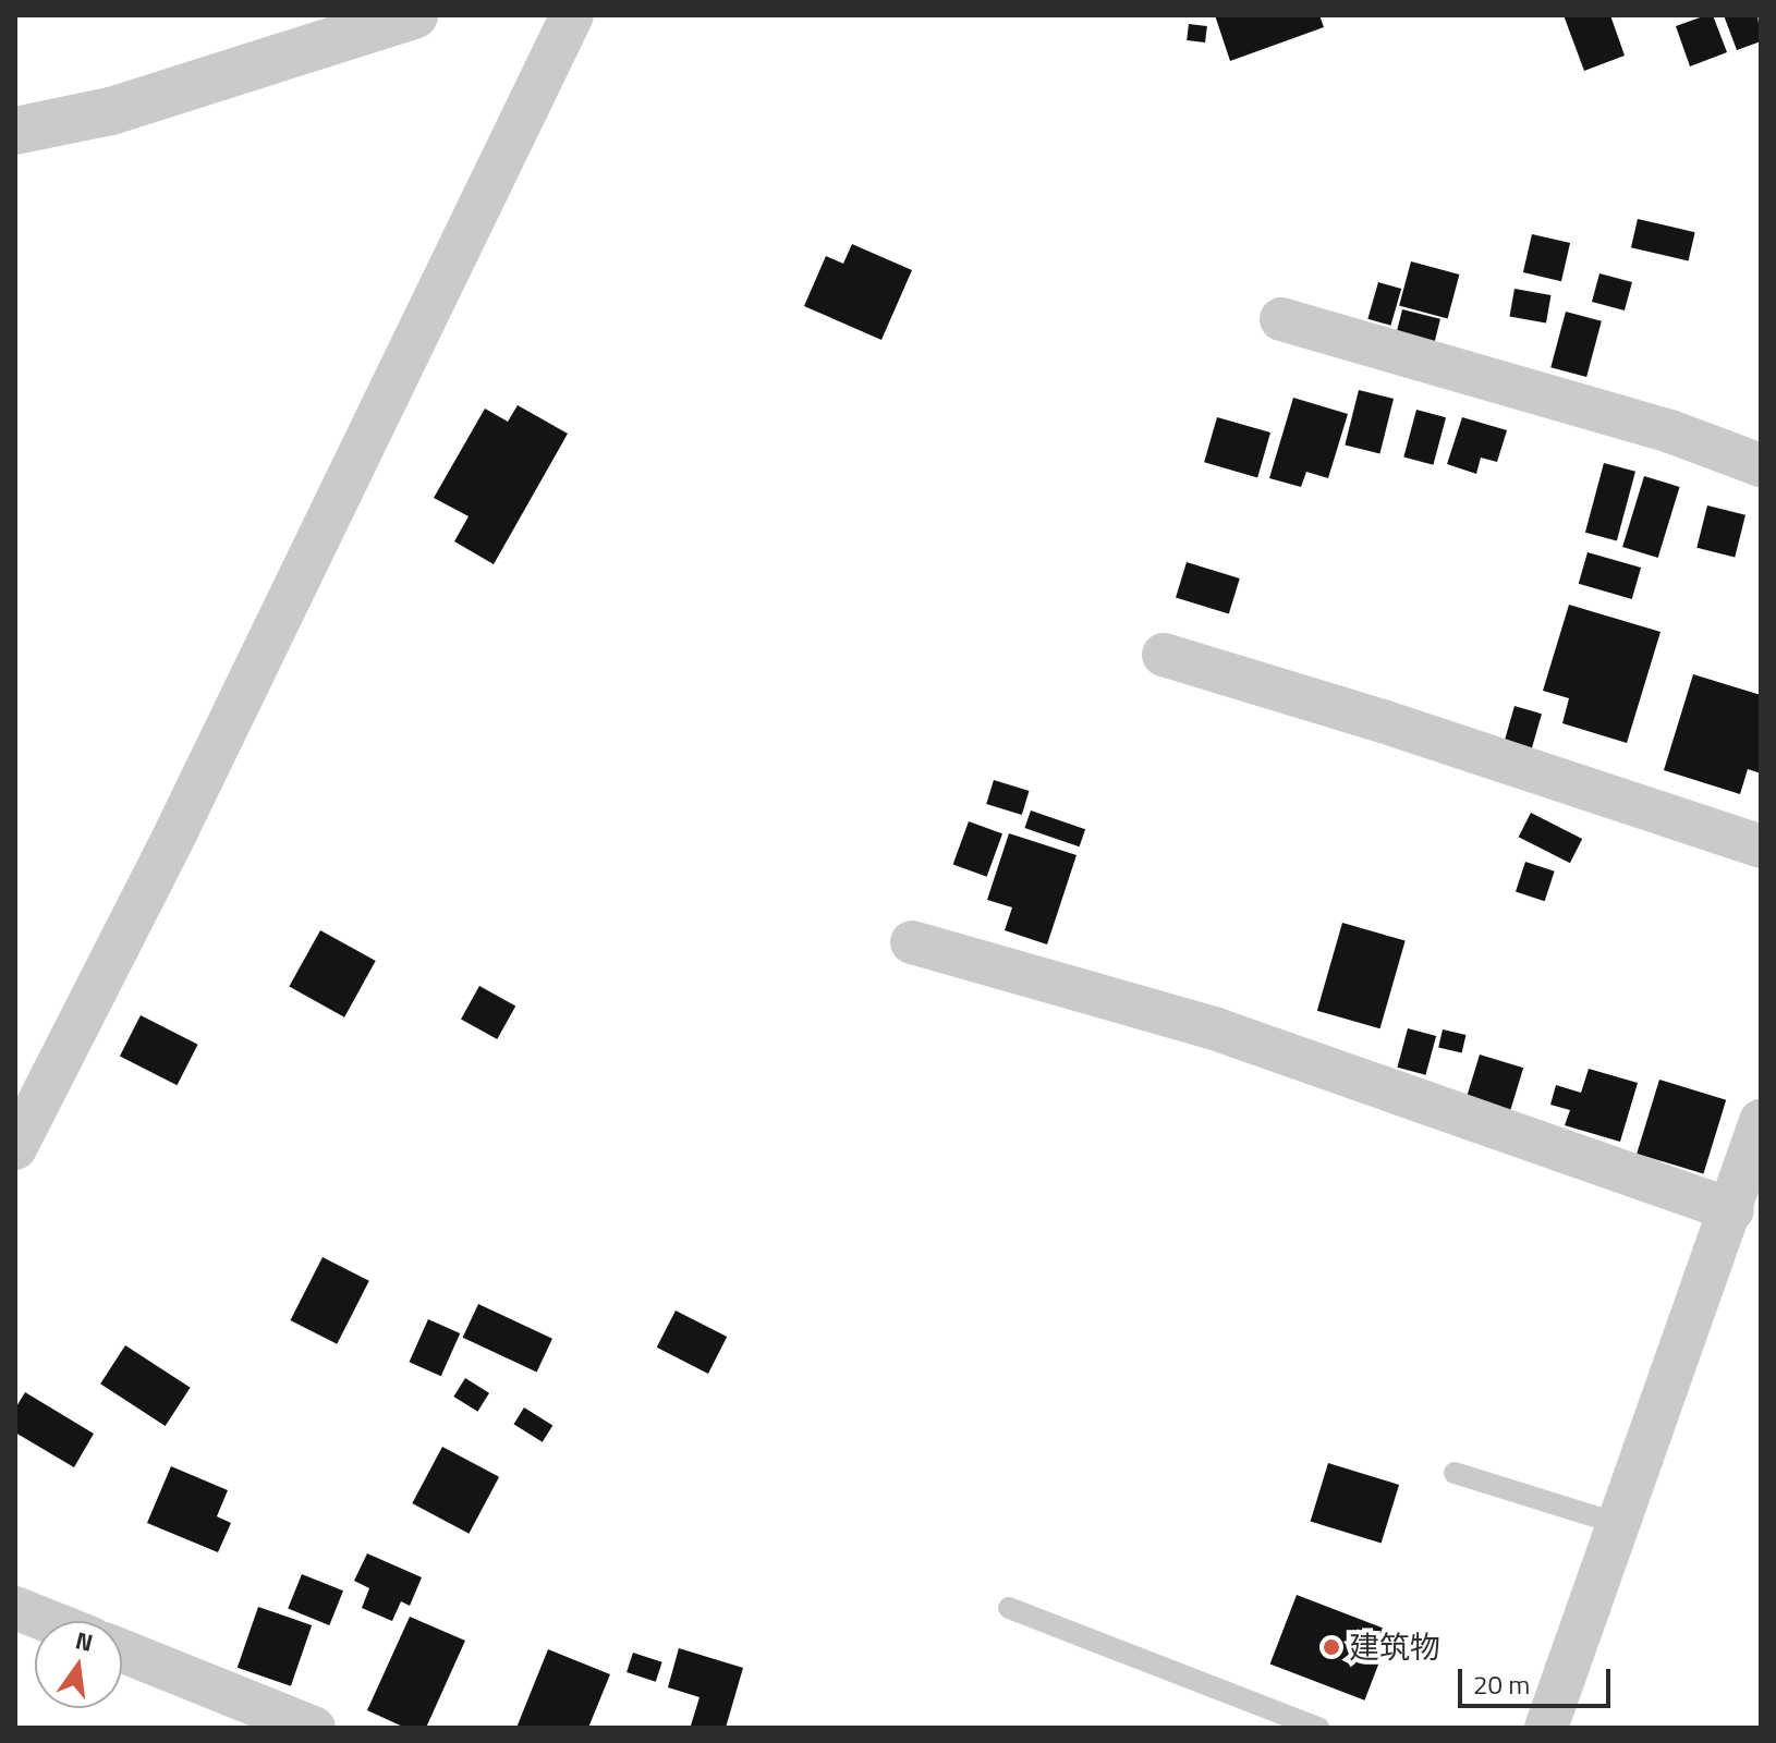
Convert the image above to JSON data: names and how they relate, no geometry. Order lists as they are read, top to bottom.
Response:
{
  "places": ["建筑物"],
  "scale_bar": "20 m",
  "north": "top"
}
